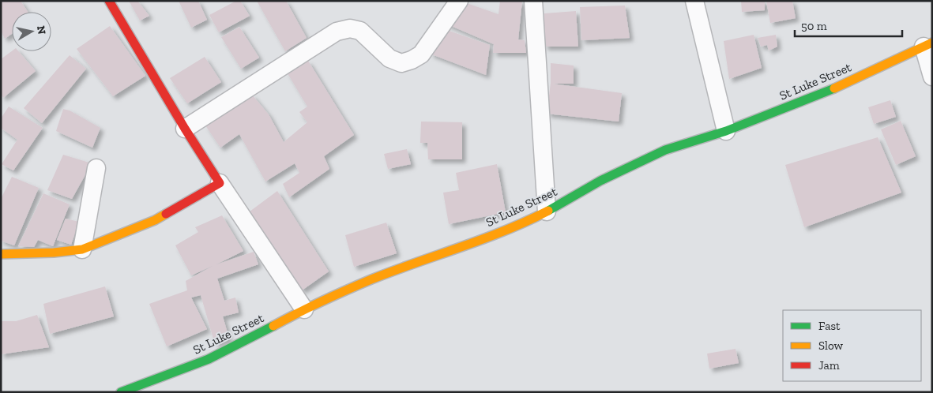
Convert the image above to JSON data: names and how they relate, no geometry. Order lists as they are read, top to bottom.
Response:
{
  "streets": {
    "street": ["St Luke Street"]
  },
  "legend": ["Fast", "Slow", "Jam"],
  "scale_bar": "50 m",
  "north": "right"
}
